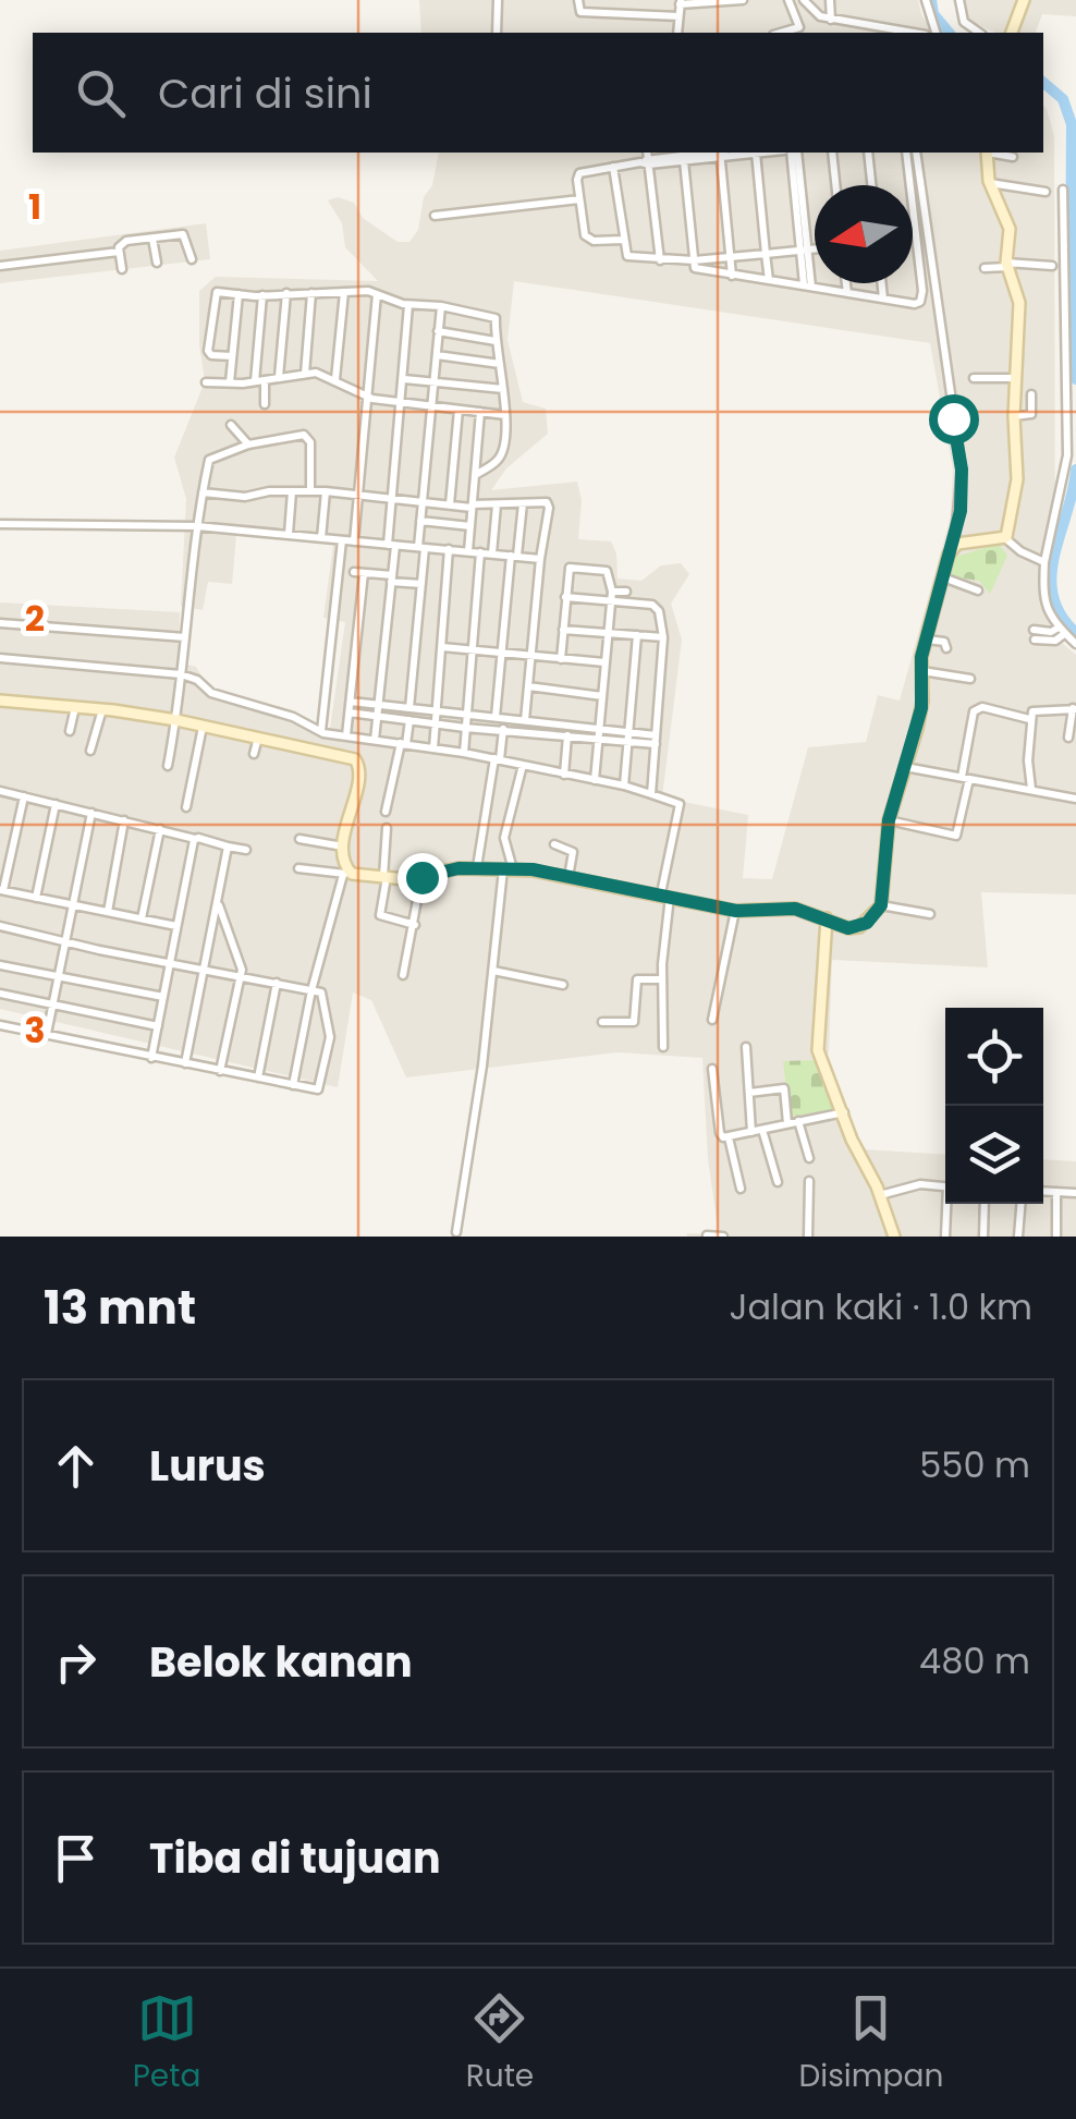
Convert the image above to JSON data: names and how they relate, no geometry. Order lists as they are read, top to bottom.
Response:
{
  "north": "left",
  "page": {
    "search": "Cari di sini",
    "heading": ["13 mnt", "Jalan kaki · 1.0 km"],
    "list": [
      ["Lurus", "550 m"],
      ["Belok kanan", "480 m"],
      "Tiba di tujuan"
    ],
    "nav": ["Peta", "Rute", "Disimpan"]
  },
  "grid": {
    "rows": ["1", "2", "3"]
  }
}
